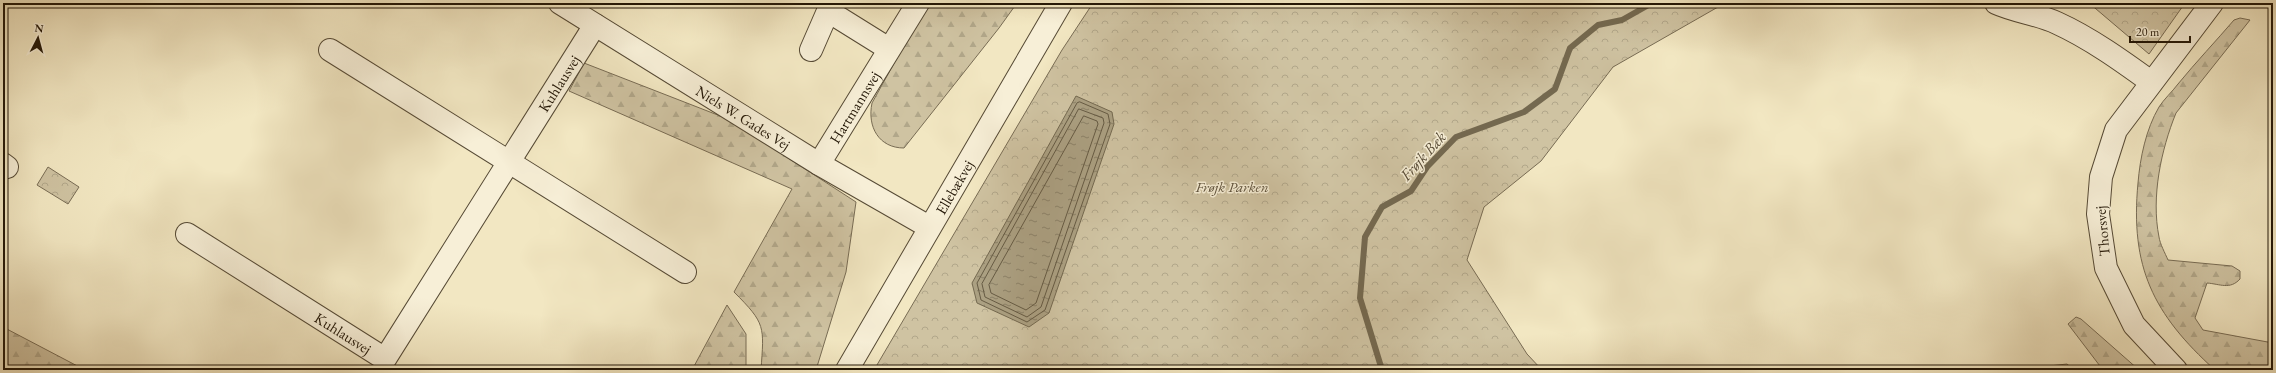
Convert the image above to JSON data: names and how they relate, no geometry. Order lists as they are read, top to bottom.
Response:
{
  "streets": {
    "street": [
      "Kuhlausvej",
      "Hartmannsvej",
      "Niels W. Gades Vej",
      "Ellebækvej",
      "Thorsvej"
    ]
  },
  "crossings": [
    ["Kuhlausvej", "Niels W. Gades Vej"],
    ["Hartmannsvej", "Niels W. Gades Vej"],
    ["Niels W. Gades Vej", "Ellebækvej"]
  ],
  "water": ["Frøjk Bæk"],
  "parks": ["Frøjk Parken"],
  "scale_bar": "20 m",
  "north": "top"
}
